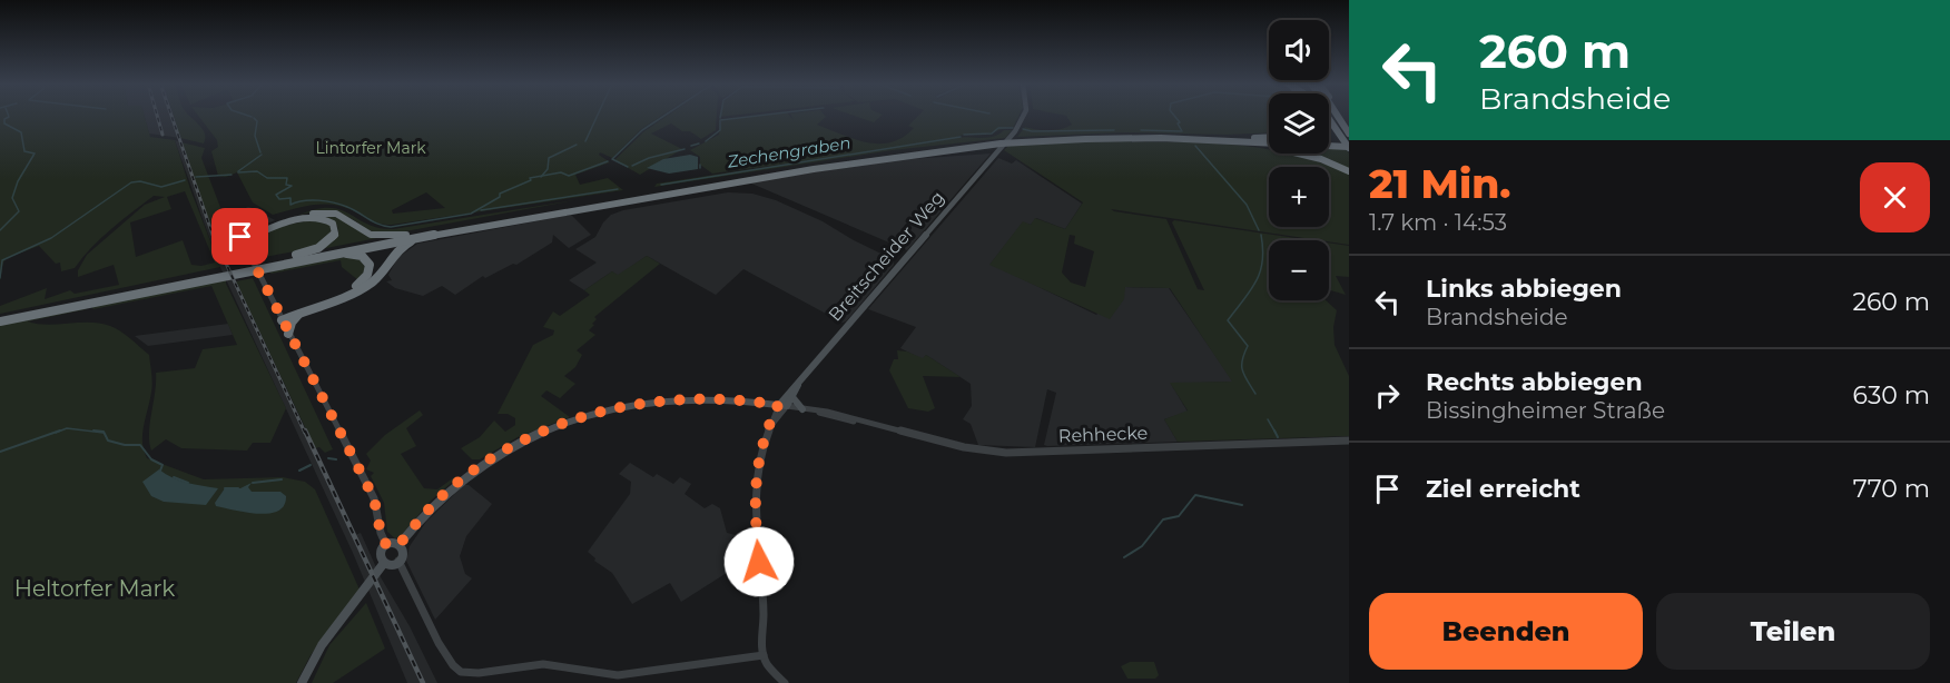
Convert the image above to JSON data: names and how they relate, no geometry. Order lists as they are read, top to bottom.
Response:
{
  "streets": {
    "main road": ["Breitscheider Weg"],
    "street": ["Rehhecke"]
  },
  "crossings": [
    ["Breitscheider Weg", "Rehhecke"]
  ],
  "water": ["Zechengraben"],
  "parks": ["Lintorfer Mark", "Heltorfer Mark"],
  "page": {
    "turn": ["260 m", "Brandsheide"],
    "map_buttons": ["+", "−"],
    "heading": ["21 Min.", "1.7 km · 14:53"],
    "list": [
      {
        "name": "Links abbiegen",
        "note": "Brandsheide",
        "value": "260 m"
      },
      {
        "name": "Rechts abbiegen",
        "note": "Bissingheimer Straße",
        "value": "630 m"
      },
      {
        "name": "Ziel erreicht",
        "value": "770 m"
      }
    ],
    "buttons": ["Beenden", "Teilen"]
  }
}
